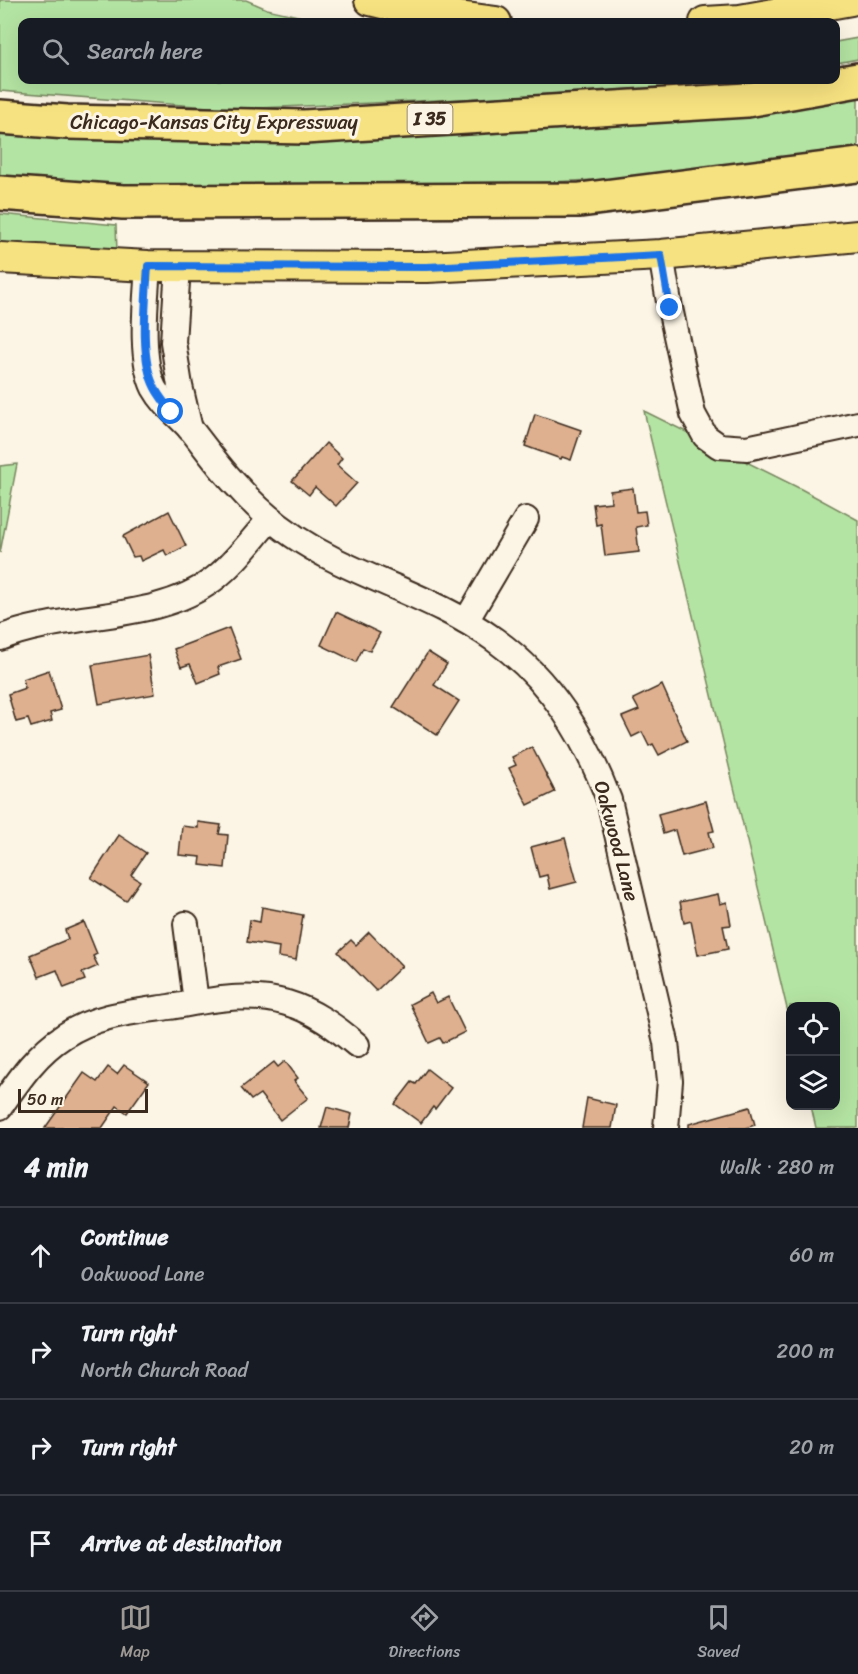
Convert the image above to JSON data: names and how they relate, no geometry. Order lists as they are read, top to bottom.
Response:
{
  "streets": {
    "highway": ["I 35", "Chicago-Kansas City Expressway"],
    "street": ["Oakwood Lane"]
  },
  "scale_bar": "50 m",
  "page": {
    "search": "Search here",
    "scale": "50 m",
    "heading": ["4 min", "Walk · 280 m"],
    "list": [
      ["Continue", "Oakwood Lane", "60 m"],
      ["Turn right", "North Church Road", "200 m"],
      ["Turn right", "20 m"],
      "Arrive at destination"
    ],
    "nav": ["Map", "Directions", "Saved"]
  }
}
